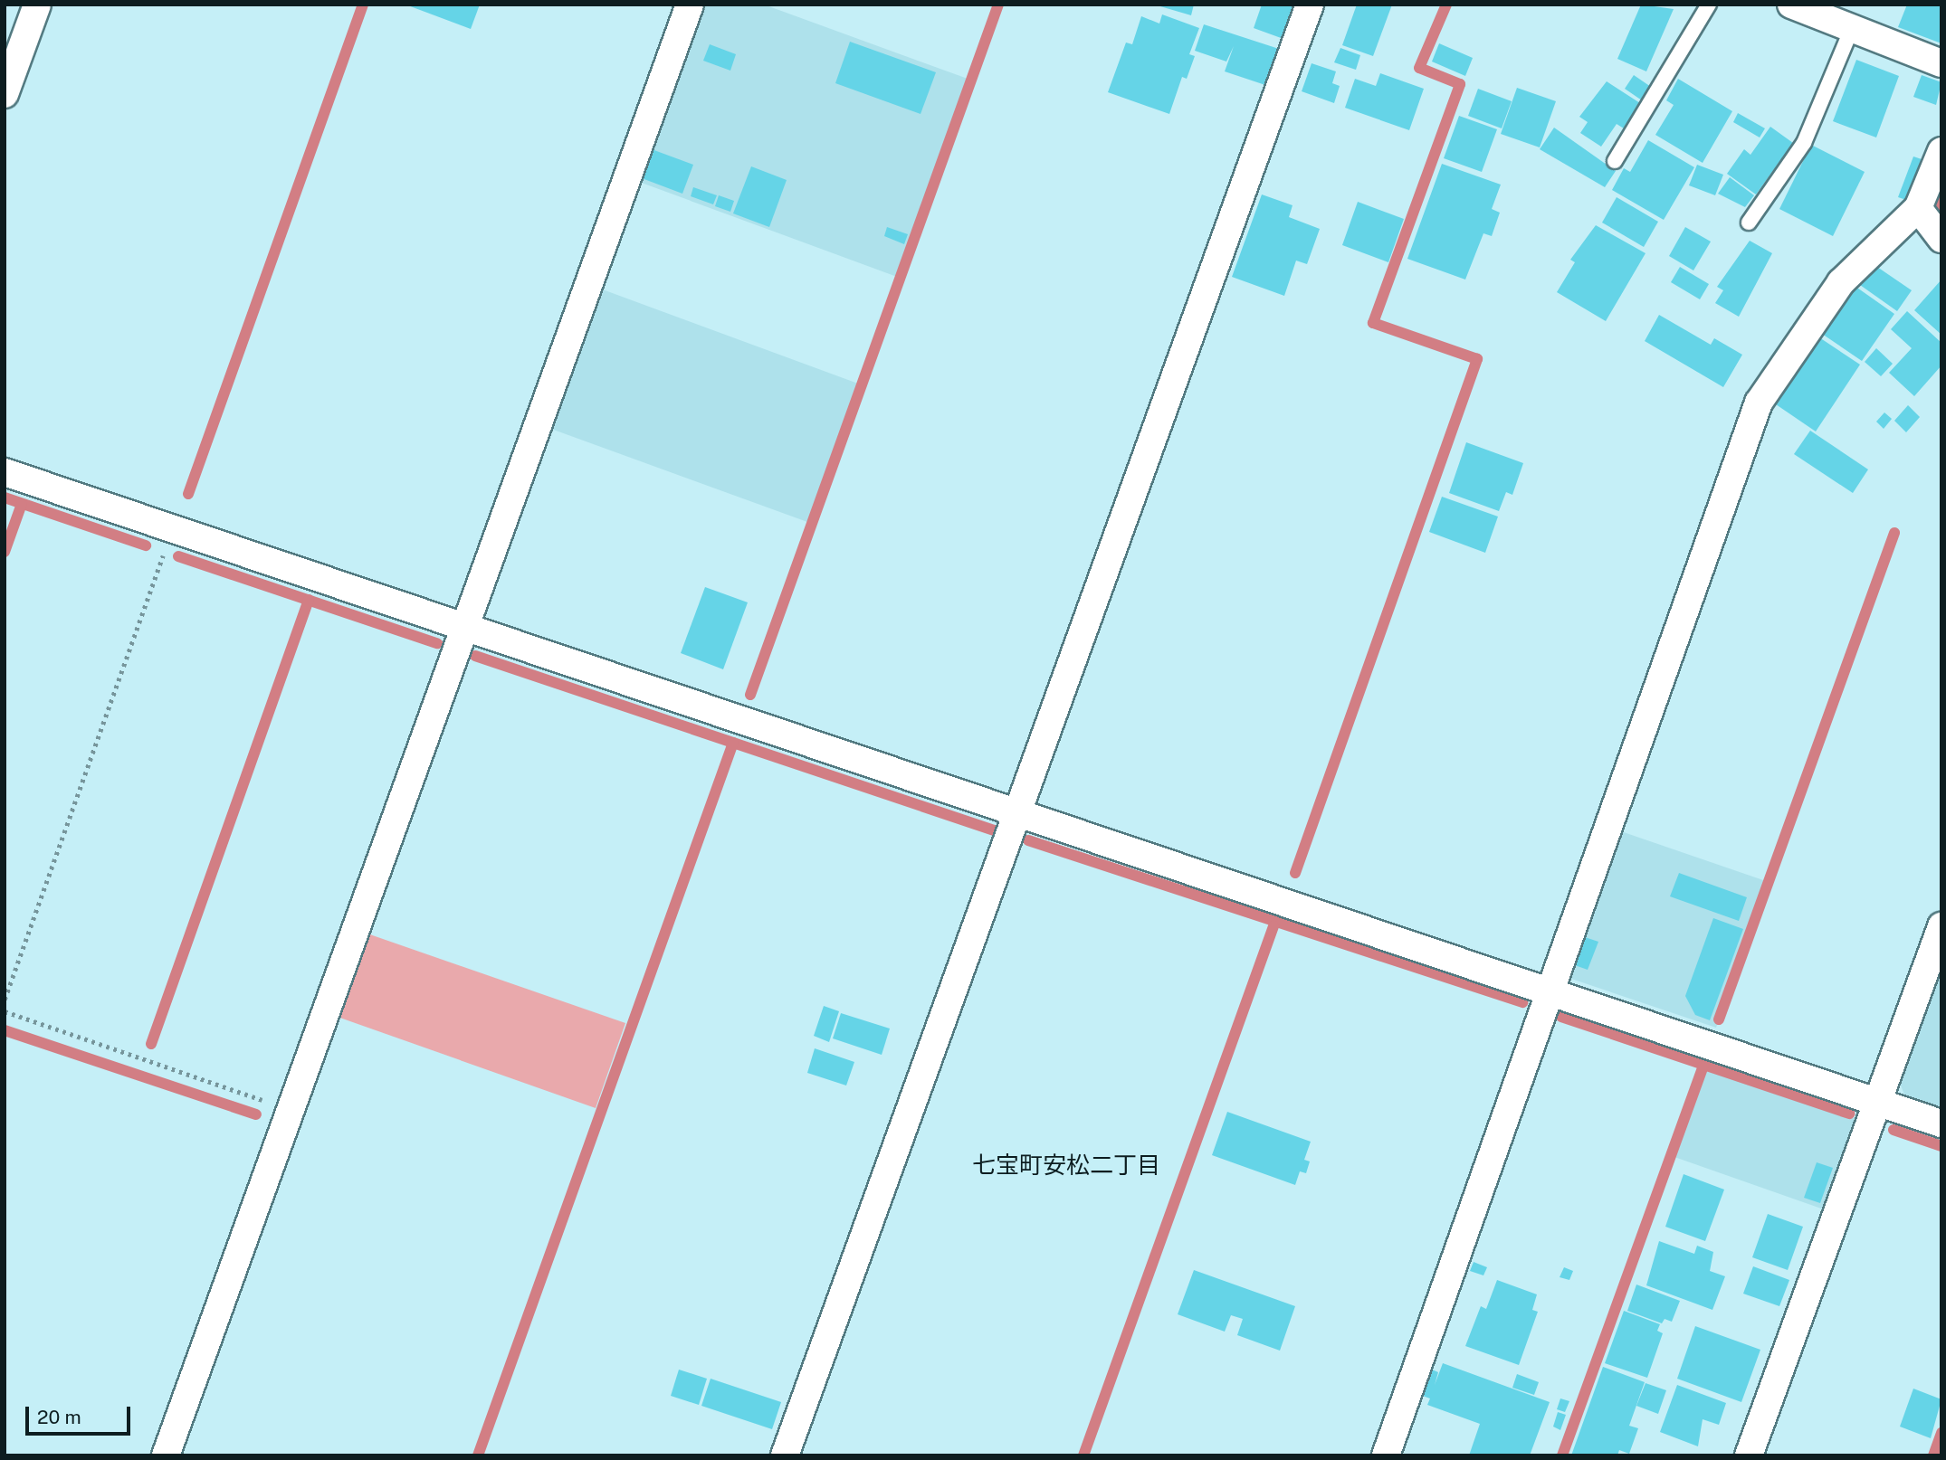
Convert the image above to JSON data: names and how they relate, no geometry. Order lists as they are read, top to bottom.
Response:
{
  "districts": ["七宝町安松二丁目"],
  "scale_bar": "20 m"
}
